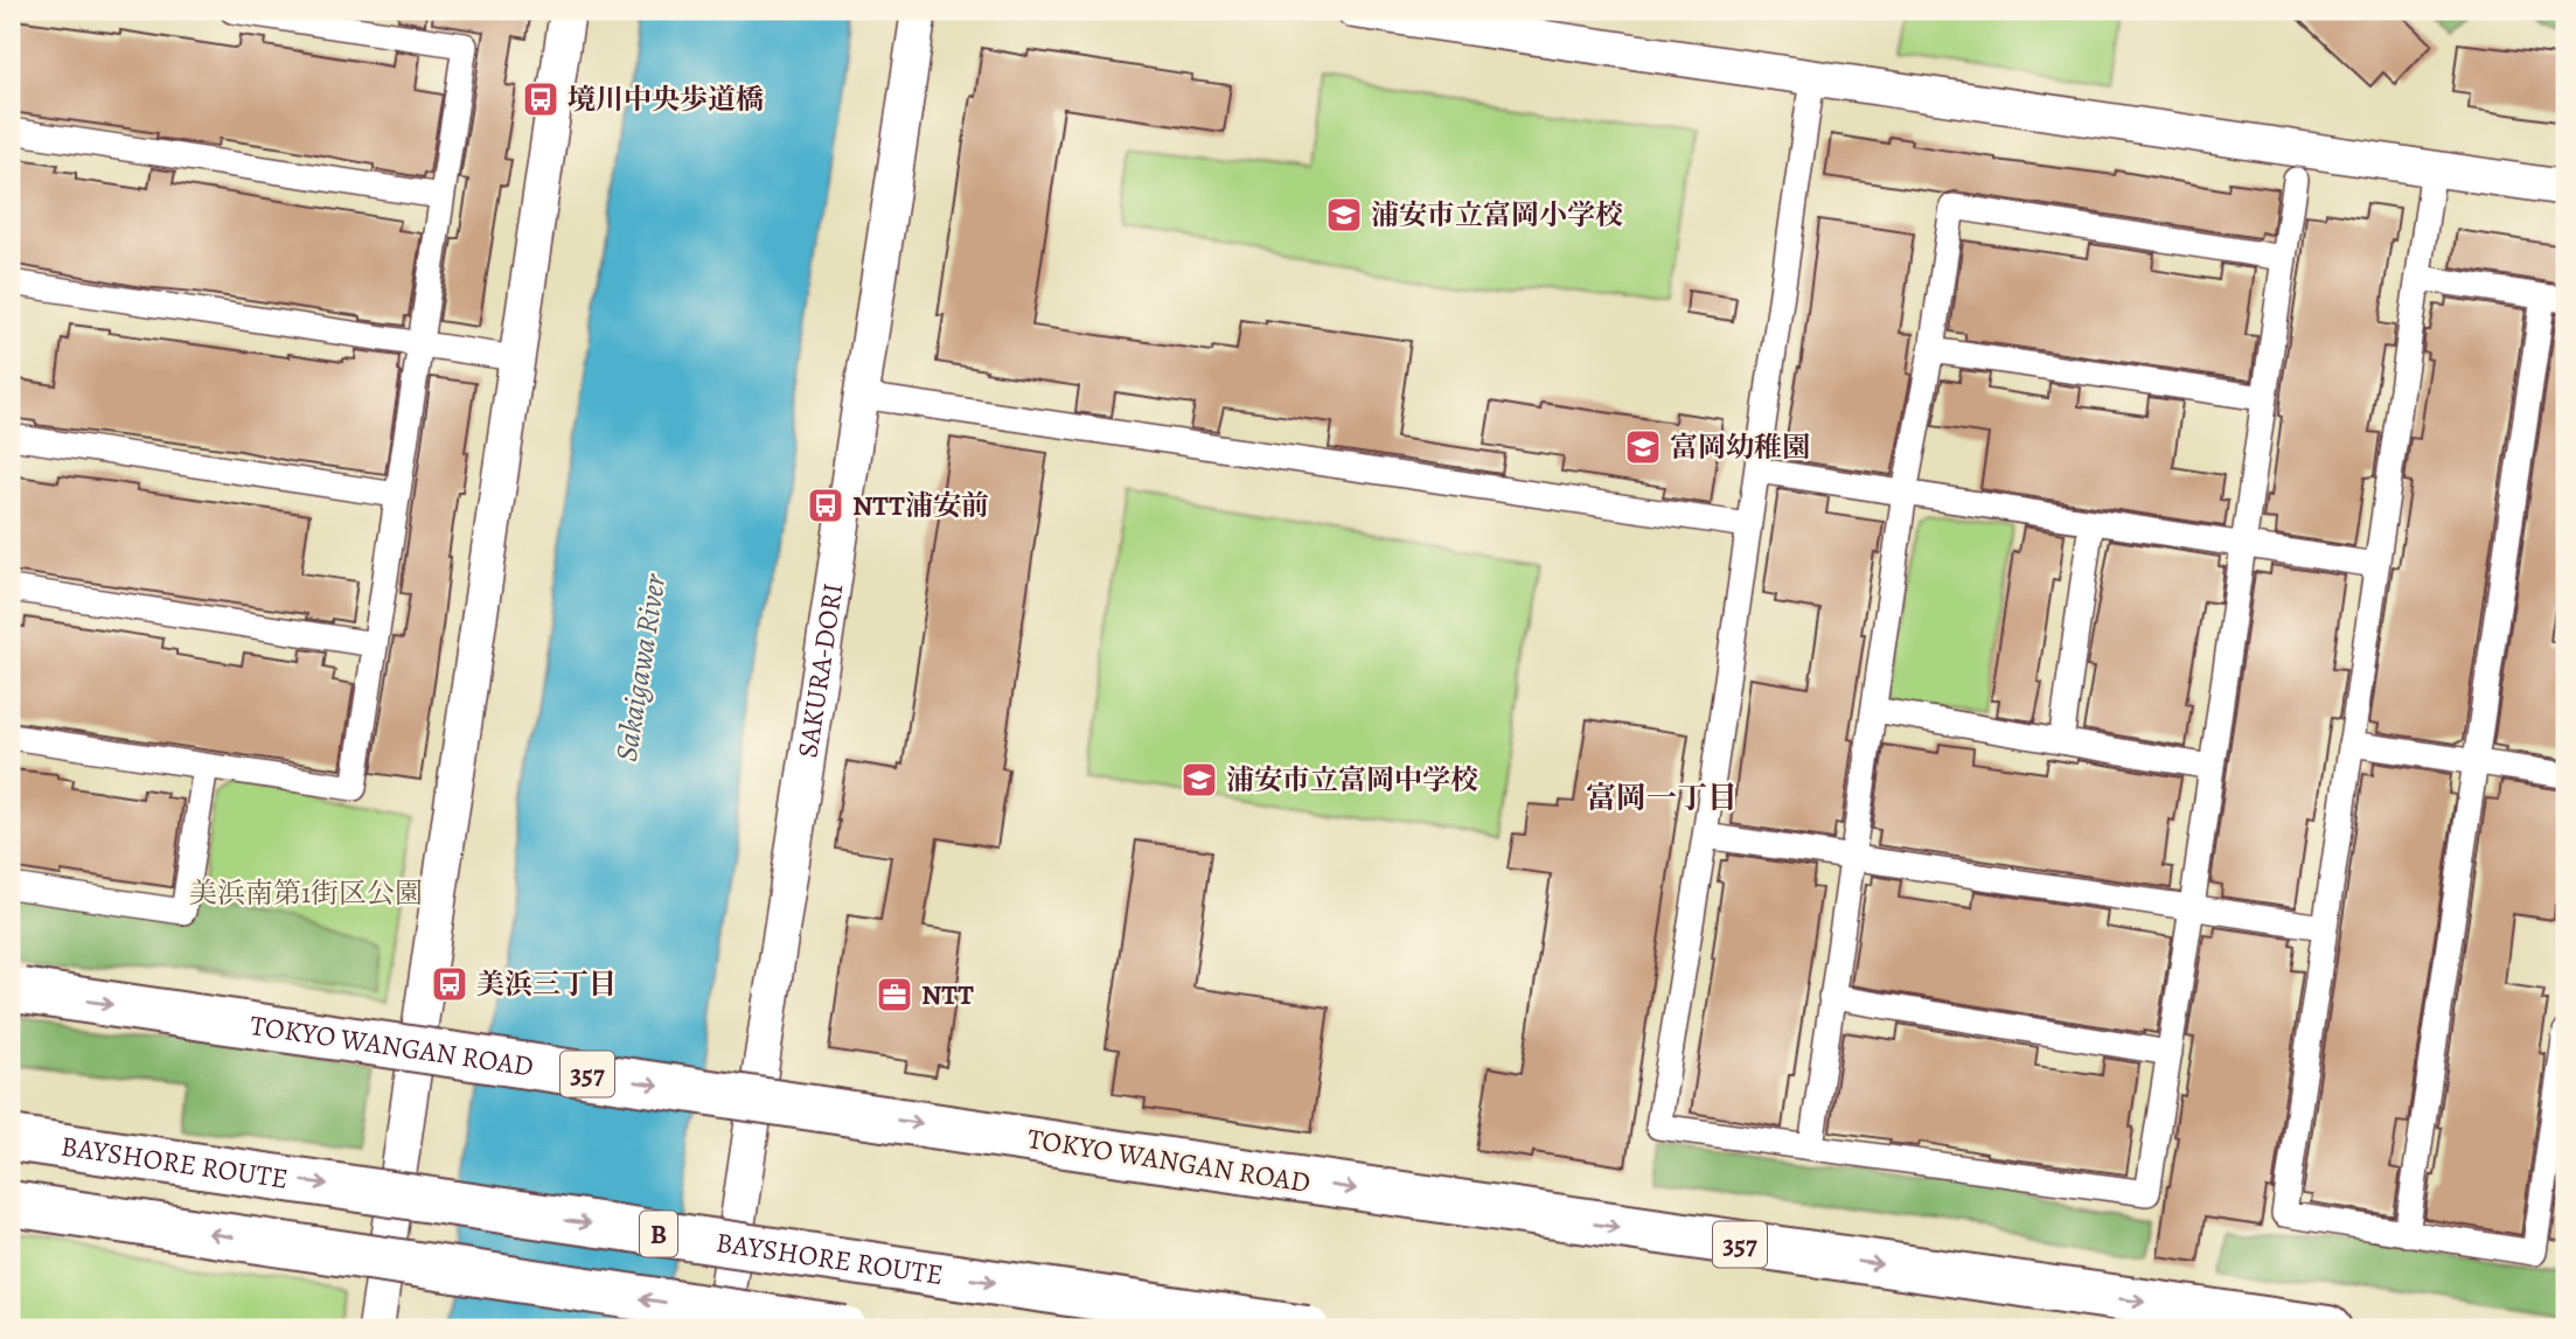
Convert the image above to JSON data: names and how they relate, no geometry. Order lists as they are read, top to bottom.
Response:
{
  "streets": {
    "highway": [
      "TOKYO WANGAN ROAD",
      "357",
      "BAYSHORE ROUTE",
      "B"
    ],
    "street": ["SAKURA-DORI"]
  },
  "districts": ["富岡一丁目"],
  "water": ["Sakaigawa River"],
  "parks": ["美浜南第1街区公園"],
  "places": {
    "bus stop": ["境川中央歩道橋", "NTT浦安前", "美浜三丁目"],
    "school or university": ["浦安市立富岡小学校", "富岡幼稚園", "浦安市立富岡中学校"],
    "office": ["NTT"]
  }
}
